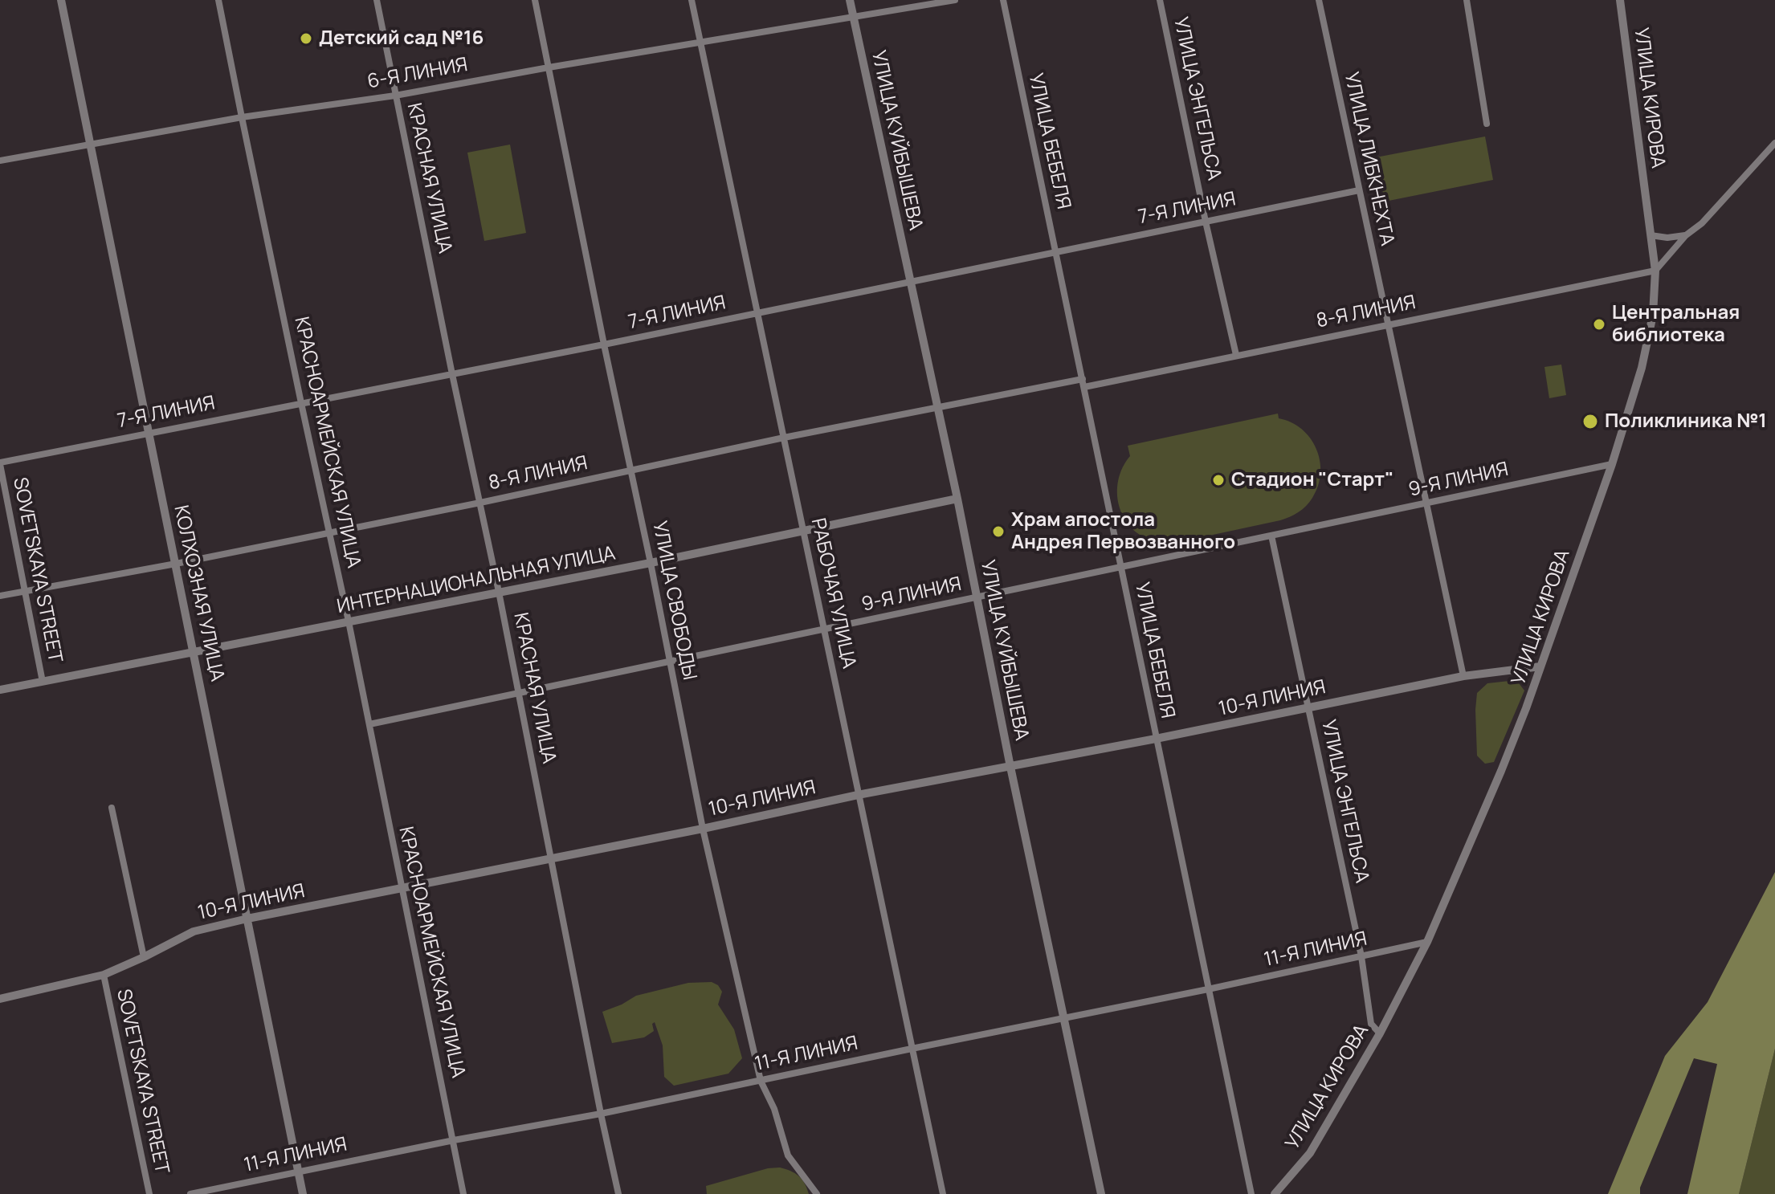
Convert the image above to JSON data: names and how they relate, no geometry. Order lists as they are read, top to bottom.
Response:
{
  "streets": {
    "street": [
      "6-Я ЛИНИЯ",
      "УЛИЦА КИРОВА",
      "УЛИЦА ЭНГЕЛЬСА",
      "УЛИЦА КУЙБЫШЕВА",
      "УЛИЦА БЕБЕЛЯ",
      "УЛИЦА ЛИБКНЕХТА",
      "КРАСНАЯ УЛИЦА",
      "7-Я ЛИНИЯ",
      "8-Я ЛИНИЯ",
      "КРАСНОАРМЕЙСКАЯ УЛИЦА",
      "9-Я ЛИНИЯ",
      "SOVETSKAYA STREET",
      "ИНТЕРНАЦИОНАЛЬНАЯ УЛИЦА",
      "КОЛХОЗНАЯ УЛИЦА",
      "РАБОЧАЯ УЛИЦА",
      "УЛИЦА СВОБОДЫ",
      "10-Я ЛИНИЯ",
      "11-Я ЛИНИЯ"
    ]
  },
  "crossings": [
    ["6-Я ЛИНИЯ", "УЛИЦА КУЙБЫШЕВА"],
    ["6-Я ЛИНИЯ", "КРАСНАЯ УЛИЦА"],
    ["6-Я ЛИНИЯ", "КРАСНОАРМЕЙСКАЯ УЛИЦА"],
    ["6-Я ЛИНИЯ", "КОЛХОЗНАЯ УЛИЦА"],
    ["6-Я ЛИНИЯ", "РАБОЧАЯ УЛИЦА"],
    ["6-Я ЛИНИЯ", "УЛИЦА СВОБОДЫ"],
    ["УЛИЦА КИРОВА", "УЛИЦА ЭНГЕЛЬСА"],
    ["УЛИЦА КИРОВА", "8-Я ЛИНИЯ"],
    ["УЛИЦА КИРОВА", "9-Я ЛИНИЯ"],
    ["УЛИЦА КИРОВА", "10-Я ЛИНИЯ"],
    ["УЛИЦА КИРОВА", "11-Я ЛИНИЯ"],
    ["УЛИЦА ЭНГЕЛЬСА", "7-Я ЛИНИЯ"],
    ["УЛИЦА ЭНГЕЛЬСА", "8-Я ЛИНИЯ"],
    ["УЛИЦА ЭНГЕЛЬСА", "9-Я ЛИНИЯ"],
    ["УЛИЦА ЭНГЕЛЬСА", "10-Я ЛИНИЯ"],
    ["УЛИЦА ЭНГЕЛЬСА", "11-Я ЛИНИЯ"],
    ["УЛИЦА КУЙБЫШЕВА", "7-Я ЛИНИЯ"],
    ["УЛИЦА КУЙБЫШЕВА", "8-Я ЛИНИЯ"],
    ["УЛИЦА КУЙБЫШЕВА", "9-Я ЛИНИЯ"],
    ["УЛИЦА КУЙБЫШЕВА", "ИНТЕРНАЦИОНАЛЬНАЯ УЛИЦА"],
    ["УЛИЦА КУЙБЫШЕВА", "10-Я ЛИНИЯ"],
    ["УЛИЦА КУЙБЫШЕВА", "11-Я ЛИНИЯ"],
    ["УЛИЦА БЕБЕЛЯ", "7-Я ЛИНИЯ"],
    ["УЛИЦА БЕБЕЛЯ", "8-Я ЛИНИЯ"],
    ["УЛИЦА БЕБЕЛЯ", "9-Я ЛИНИЯ"],
    ["УЛИЦА БЕБЕЛЯ", "10-Я ЛИНИЯ"],
    ["УЛИЦА БЕБЕЛЯ", "11-Я ЛИНИЯ"],
    ["УЛИЦА ЛИБКНЕХТА", "7-Я ЛИНИЯ"],
    ["УЛИЦА ЛИБКНЕХТА", "8-Я ЛИНИЯ"],
    ["УЛИЦА ЛИБКНЕХТА", "9-Я ЛИНИЯ"],
    ["КРАСНАЯ УЛИЦА", "7-Я ЛИНИЯ"],
    ["КРАСНАЯ УЛИЦА", "8-Я ЛИНИЯ"],
    ["КРАСНАЯ УЛИЦА", "9-Я ЛИНИЯ"],
    ["КРАСНАЯ УЛИЦА", "ИНТЕРНАЦИОНАЛЬНАЯ УЛИЦА"],
    ["КРАСНАЯ УЛИЦА", "10-Я ЛИНИЯ"],
    ["КРАСНАЯ УЛИЦА", "11-Я ЛИНИЯ"],
    ["7-Я ЛИНИЯ", "КРАСНОАРМЕЙСКАЯ УЛИЦА"],
    ["7-Я ЛИНИЯ", "SOVETSKAYA STREET"],
    ["7-Я ЛИНИЯ", "КОЛХОЗНАЯ УЛИЦА"],
    ["7-Я ЛИНИЯ", "РАБОЧАЯ УЛИЦА"],
    ["7-Я ЛИНИЯ", "УЛИЦА СВОБОДЫ"],
    ["8-Я ЛИНИЯ", "КРАСНОАРМЕЙСКАЯ УЛИЦА"],
    ["8-Я ЛИНИЯ", "SOVETSKAYA STREET"],
    ["8-Я ЛИНИЯ", "КОЛХОЗНАЯ УЛИЦА"],
    ["8-Я ЛИНИЯ", "РАБОЧАЯ УЛИЦА"],
    ["8-Я ЛИНИЯ", "УЛИЦА СВОБОДЫ"],
    ["КРАСНОАРМЕЙСКАЯ УЛИЦА", "9-Я ЛИНИЯ"],
    ["КРАСНОАРМЕЙСКАЯ УЛИЦА", "ИНТЕРНАЦИОНАЛЬНАЯ УЛИЦА"],
    ["КРАСНОАРМЕЙСКАЯ УЛИЦА", "10-Я ЛИНИЯ"],
    ["КРАСНОАРМЕЙСКАЯ УЛИЦА", "11-Я ЛИНИЯ"],
    ["9-Я ЛИНИЯ", "РАБОЧАЯ УЛИЦА"],
    ["9-Я ЛИНИЯ", "УЛИЦА СВОБОДЫ"],
    ["SOVETSKAYA STREET", "ИНТЕРНАЦИОНАЛЬНАЯ УЛИЦА"],
    ["SOVETSKAYA STREET", "10-Я ЛИНИЯ"],
    ["ИНТЕРНАЦИОНАЛЬНАЯ УЛИЦА", "КОЛХОЗНАЯ УЛИЦА"],
    ["ИНТЕРНАЦИОНАЛЬНАЯ УЛИЦА", "РАБОЧАЯ УЛИЦА"],
    ["ИНТЕРНАЦИОНАЛЬНАЯ УЛИЦА", "УЛИЦА СВОБОДЫ"],
    ["КОЛХОЗНАЯ УЛИЦА", "10-Я ЛИНИЯ"],
    ["КОЛХОЗНАЯ УЛИЦА", "11-Я ЛИНИЯ"],
    ["РАБОЧАЯ УЛИЦА", "10-Я ЛИНИЯ"],
    ["РАБОЧАЯ УЛИЦА", "11-Я ЛИНИЯ"],
    ["УЛИЦА СВОБОДЫ", "10-Я ЛИНИЯ"],
    ["УЛИЦА СВОБОДЫ", "11-Я ЛИНИЯ"]
  ],
  "places": [
    "Детский сад №16",
    "Центральная библиотека",
    "Поликлиника №1",
    "Стадион \"Старт\"",
    "Храм апостола Андрея Первозванного"
  ]
}
